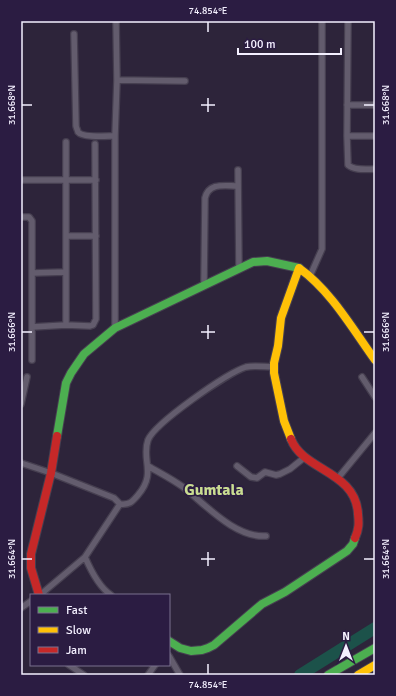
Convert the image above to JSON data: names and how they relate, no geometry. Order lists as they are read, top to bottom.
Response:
{
  "districts": ["Gumtala"],
  "legend": ["Fast", "Slow", "Jam"],
  "scale_bar": "100 m",
  "north": "top",
  "coordinates": [
    "74.854°E",
    "31.668°N",
    "31.666°N",
    "31.664°N"
  ]
}
